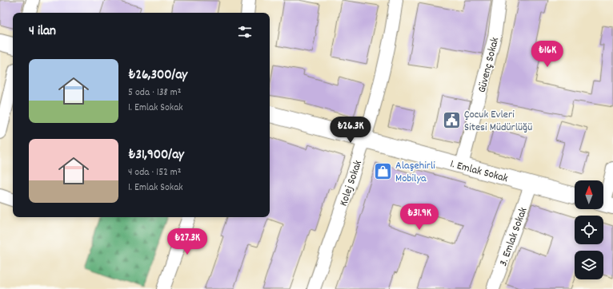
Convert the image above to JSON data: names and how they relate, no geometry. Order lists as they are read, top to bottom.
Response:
{
  "streets": {
    "street": [
      "Güvenç Sokak",
      "1. Emlak Sokak",
      "Kolej Sokak",
      "3. Emlak Sokak"
    ]
  },
  "crossings": [
    ["Güvenç Sokak", "1. Emlak Sokak"],
    ["1. Emlak Sokak", "Kolej Sokak"],
    ["1. Emlak Sokak", "3. Emlak Sokak"]
  ],
  "places": {
    "public building": ["Çocuk Evleri Sitesi Müdürlüğü"],
    "shop": ["Alaşehirli Mobilya"]
  },
  "north": "top",
  "page": {
    "heading": "4 ilan",
    "price": [
      "₺16K",
      "₺26.3K",
      "₺31.9K",
      "₺27.3K"
    ],
    "list": [
      {
        "name": "₺26,300/ay",
        "note": "5 oda · 138 m² · 1. Emlak Sokak"
      },
      {
        "name": "₺31,900/ay",
        "note": "4 oda · 152 m² · 1. Emlak Sokak"
      }
    ]
  }
}
